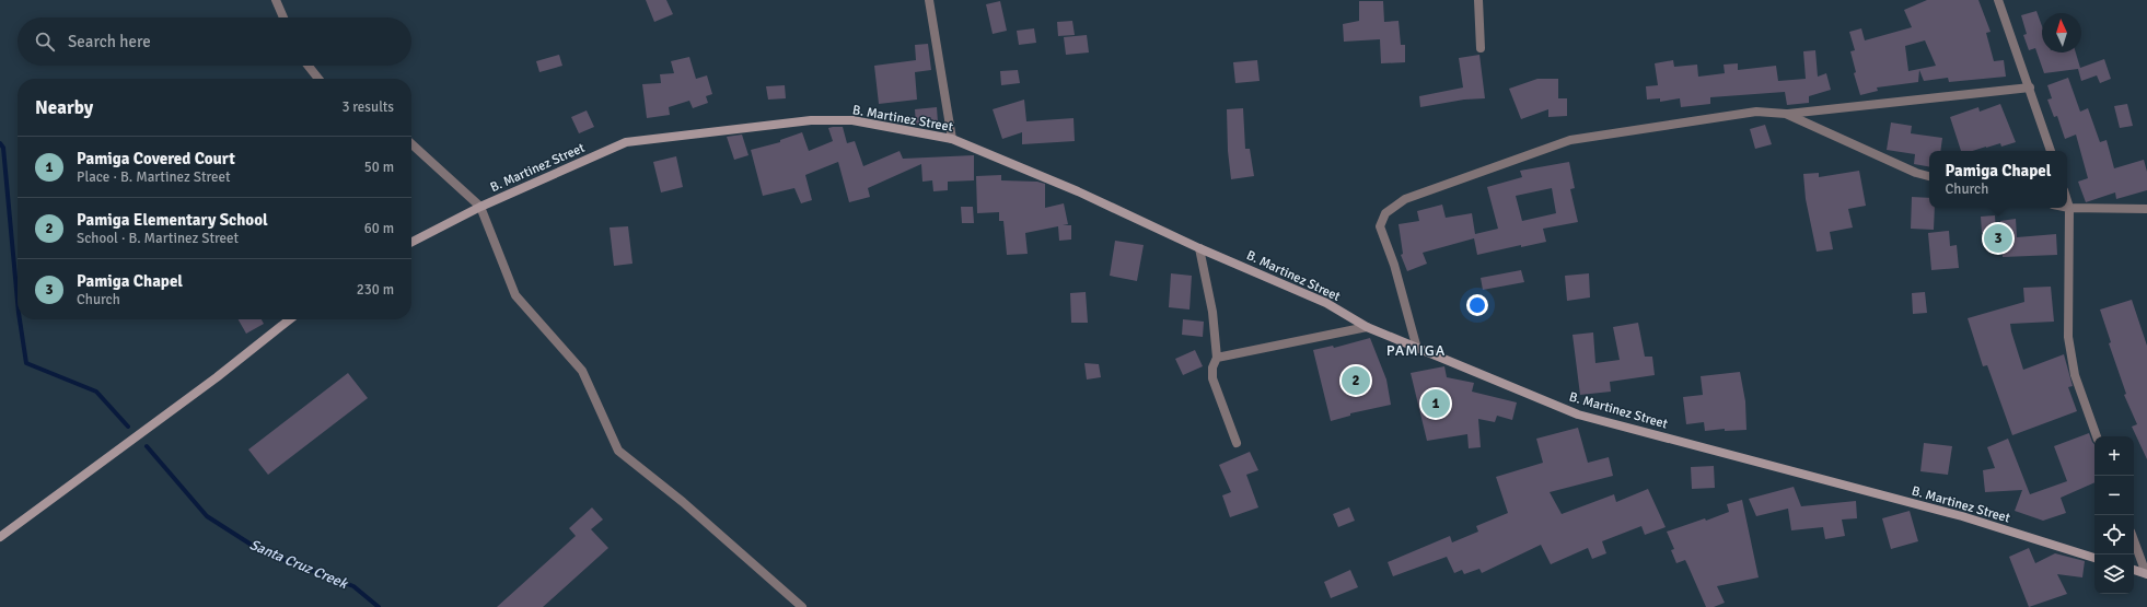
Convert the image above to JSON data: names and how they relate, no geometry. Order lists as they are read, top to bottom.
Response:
{
  "streets": {
    "street": ["B. Martinez Street"]
  },
  "districts": ["PAMIGA"],
  "water": ["Santa Cruz Creek"],
  "north": "top",
  "page": {
    "search": "Search here",
    "heading": ["Nearby", "3 results"],
    "list": [
      {
        "mark": "1",
        "name": "Pamiga Covered Court",
        "note": "Place · B. Martinez Street",
        "value": "50 m"
      },
      {
        "mark": "2",
        "name": "Pamiga Elementary School",
        "note": "School · B. Martinez Street",
        "value": "60 m"
      },
      {
        "mark": "3",
        "name": "Pamiga Chapel",
        "note": "Church",
        "value": "230 m"
      }
    ],
    "popup": ["Pamiga Chapel", "Church"],
    "pins": ["3", "2", "1"],
    "map_buttons": ["+", "−"]
  }
}
